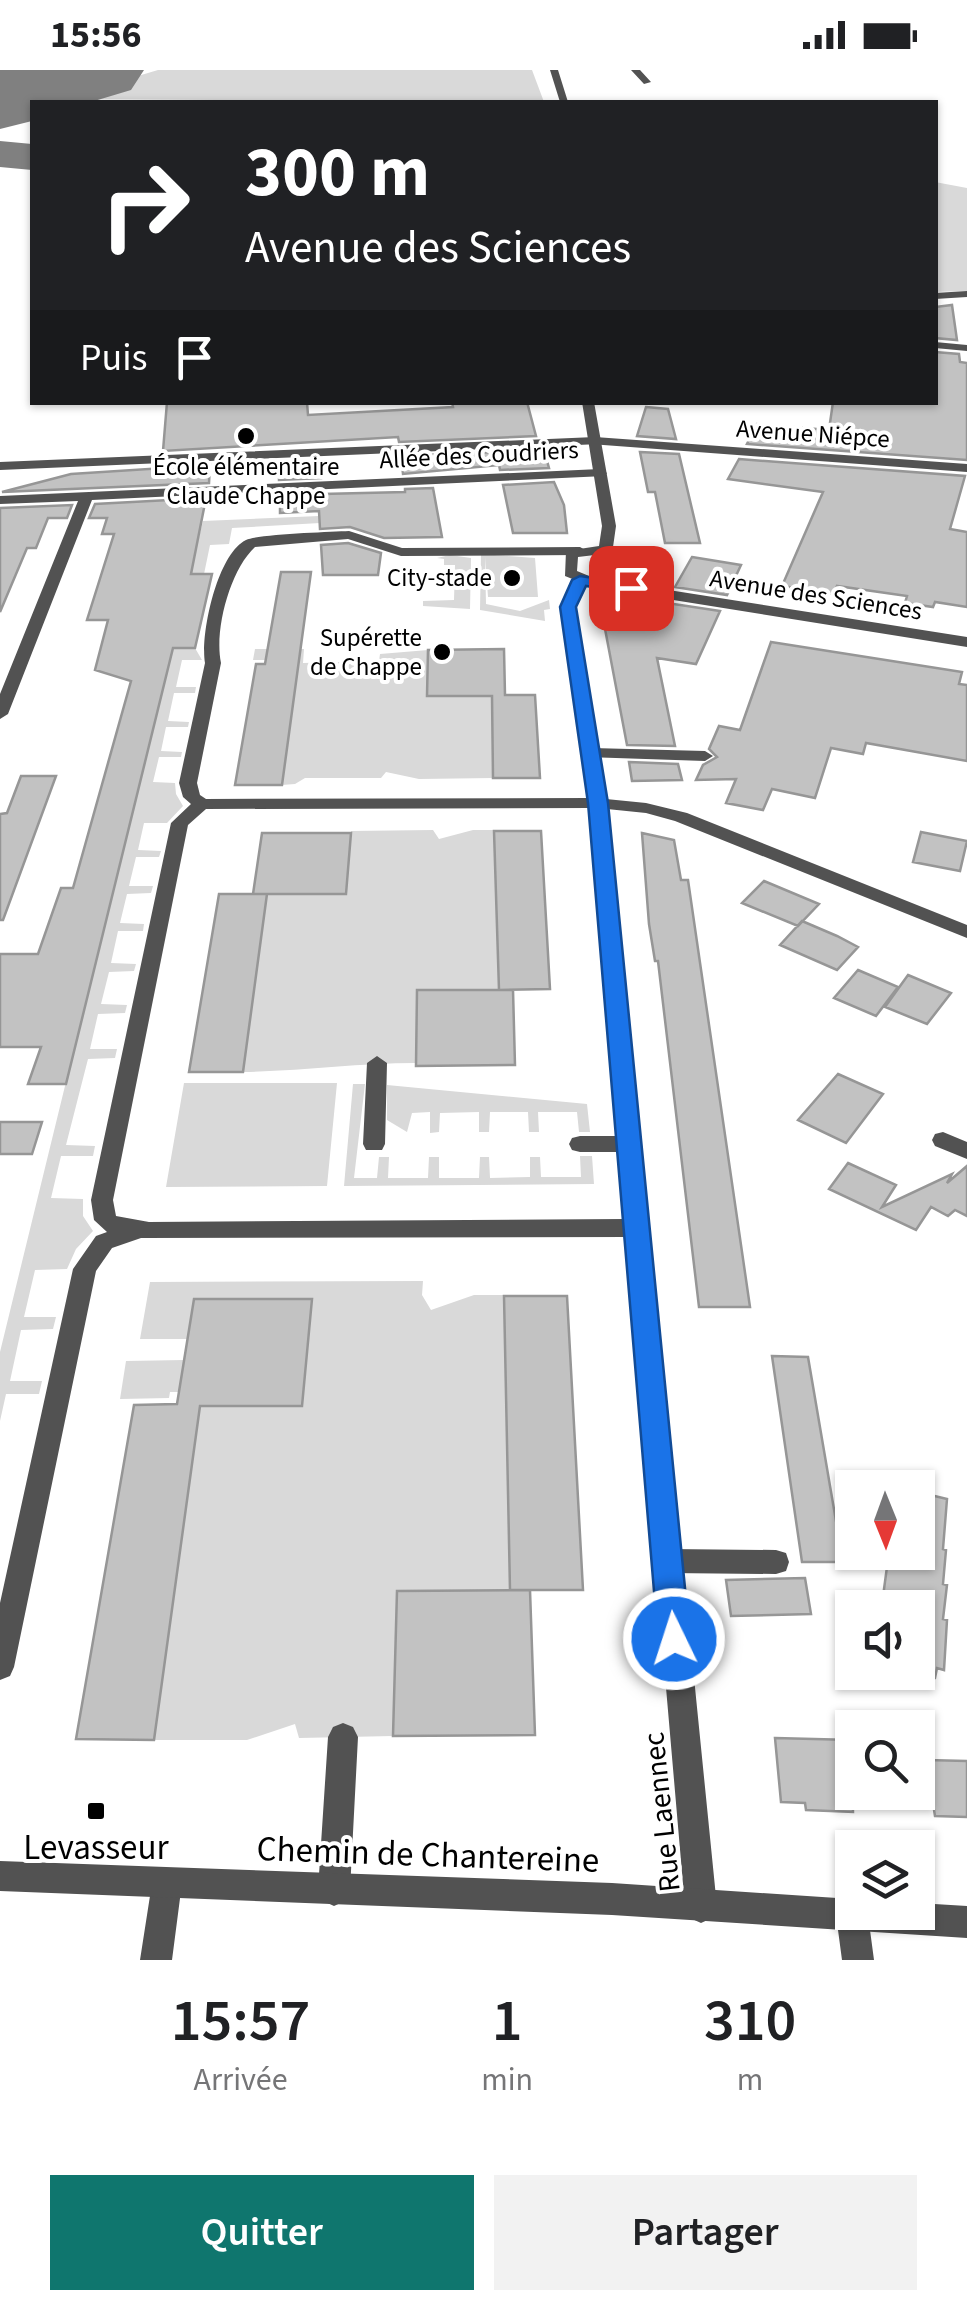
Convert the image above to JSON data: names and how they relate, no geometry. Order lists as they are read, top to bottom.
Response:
{
  "streets": {
    "street": [
      "Avenue Niépce",
      "Allée des Coudriers",
      "Avenue des Sciences",
      "Rue Laennec",
      "Chemin de Chantereine"
    ]
  },
  "crossings": [
    ["Avenue des Sciences", "Rue Laennec"],
    ["Rue Laennec", "Chemin de Chantereine"]
  ],
  "places": {
    "other": ["École élémentaire Claude Chappe", "City-stade", "Supérette de Chappe"],
    "transit": ["Levasseur"]
  },
  "north": "bottom",
  "page": {
    "status": "15:56",
    "turn": ["300 m", "Avenue des Sciences"],
    "then": "Puis",
    "eta": [
      "15:57",
      "Arrivée",
      "1",
      "min",
      "310",
      "m"
    ],
    "buttons": ["Quitter", "Partager"]
  }
}
